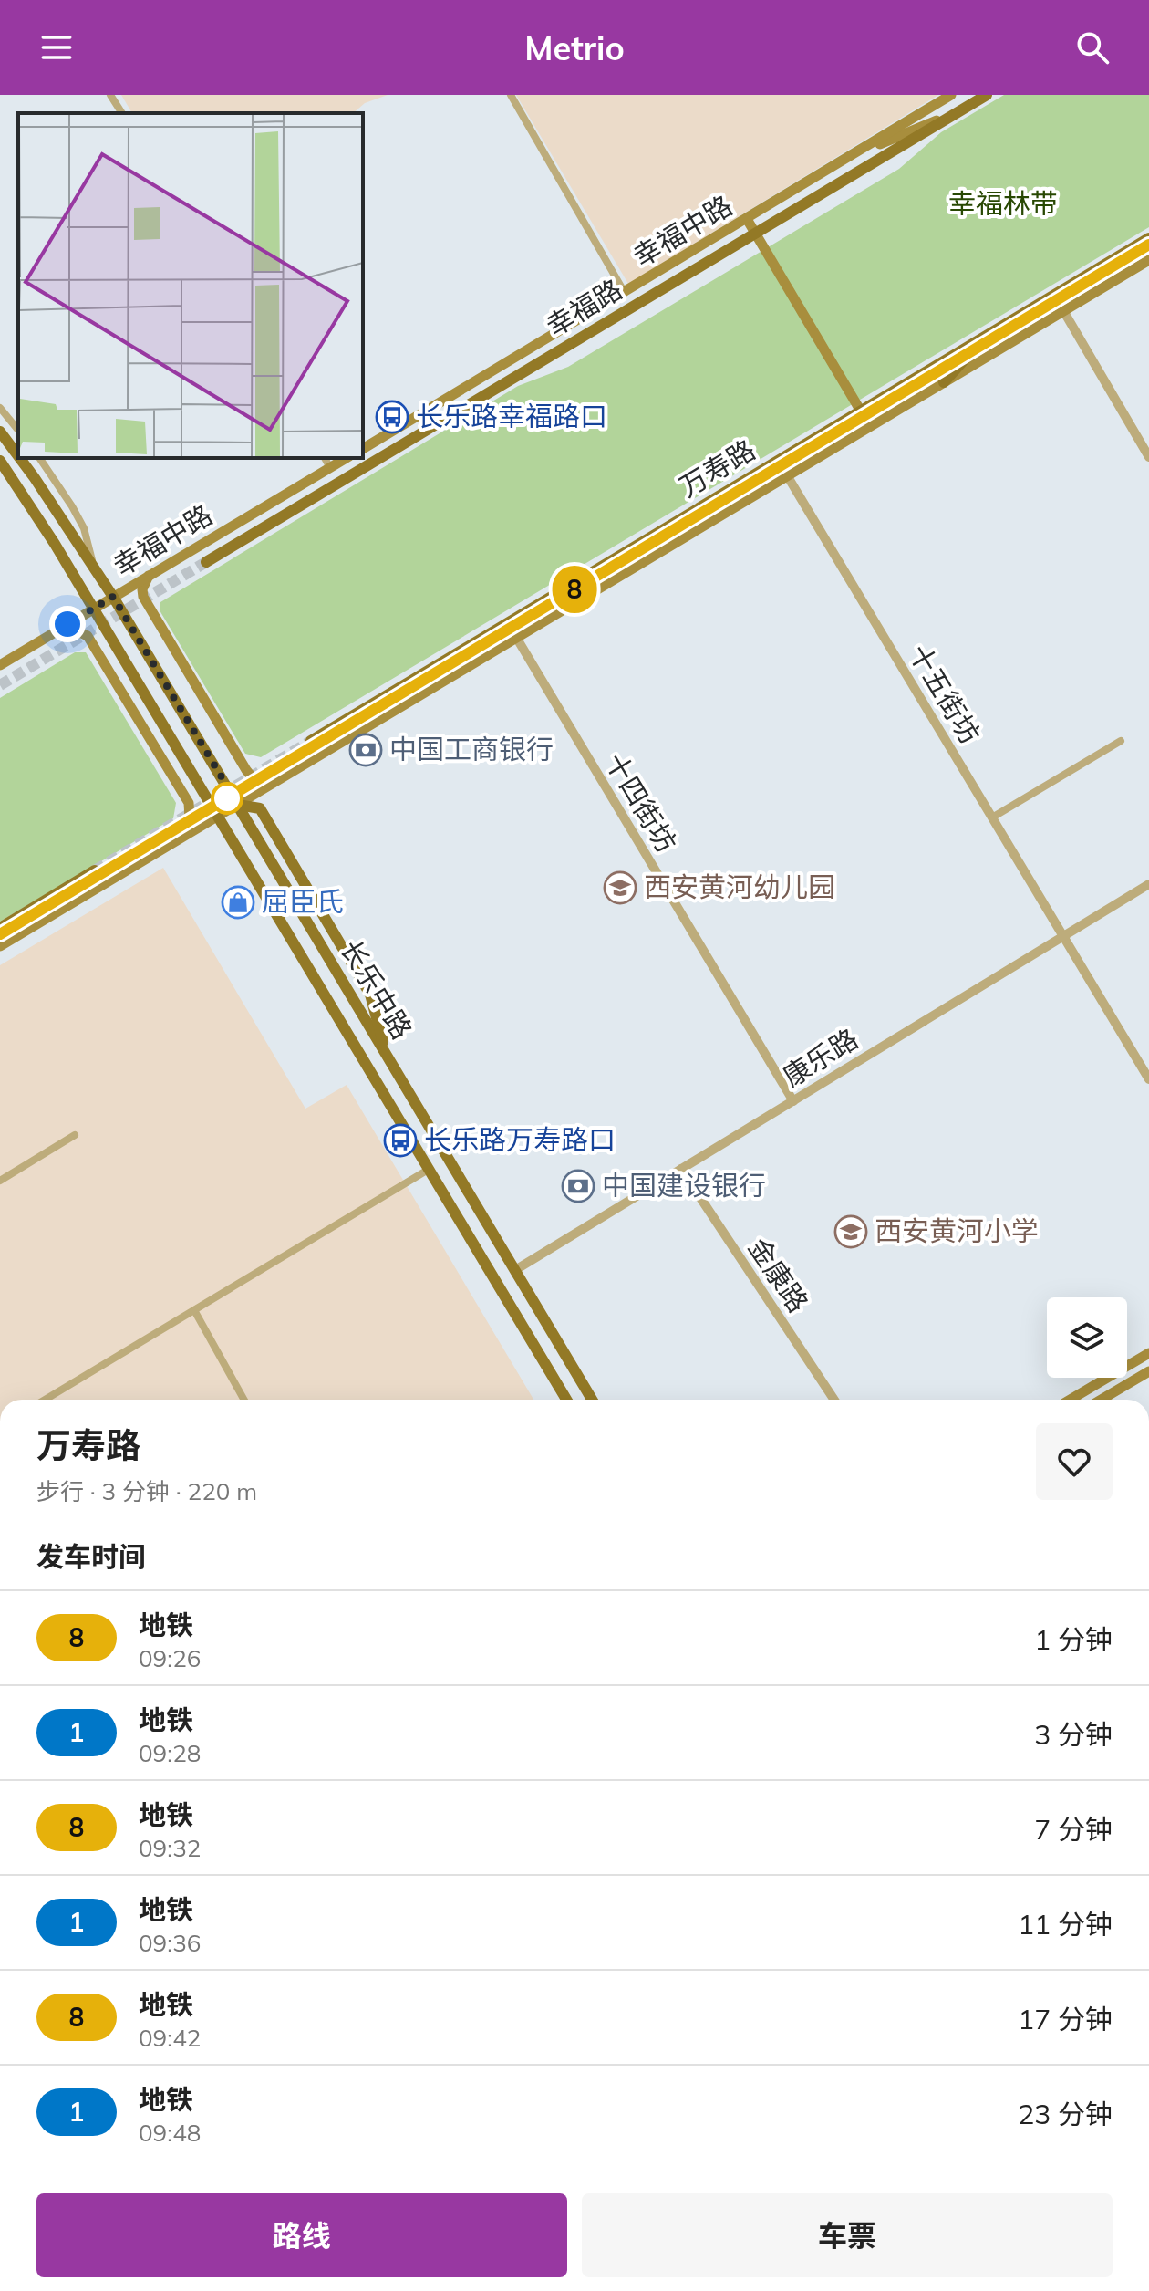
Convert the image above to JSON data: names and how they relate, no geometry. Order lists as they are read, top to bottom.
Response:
{
  "streets": {
    "main road": [
      "幸福中路",
      "幸福路",
      "万寿路",
      "长乐中路"
    ],
    "street": [
      "十五街坊",
      "十四街坊",
      "康乐路",
      "金康路"
    ]
  },
  "crossings": [
    ["幸福中路", "长乐中路"],
    ["十五街坊", "康乐路"],
    ["十四街坊", "康乐路"],
    ["长乐中路", "康乐路"],
    ["康乐路", "金康路"]
  ],
  "parks": ["幸福林带"],
  "places": {
    "bus stop": ["长乐路幸福路口", "长乐路万寿路口"],
    "bank": ["中国工商银行", "中国建设银行"],
    "school or university": ["西安黄河幼儿园", "西安黄河小学"],
    "shop": ["屈臣氏"]
  },
  "lines": ["metro line 8"],
  "page": {
    "header": "Metrio",
    "on_map": "8",
    "heading": [
      ["万寿路", "步行 · 3 分钟 · 220 m"],
      "发车时间"
    ],
    "list": [
      {
        "mark": "8",
        "name": "地铁",
        "note": "09:26",
        "value": "1 分钟"
      },
      {
        "mark": "1",
        "name": "地铁",
        "note": "09:28",
        "value": "3 分钟"
      },
      {
        "mark": "8",
        "name": "地铁",
        "note": "09:32",
        "value": "7 分钟"
      },
      {
        "mark": "1",
        "name": "地铁",
        "note": "09:36",
        "value": "11 分钟"
      },
      {
        "mark": "8",
        "name": "地铁",
        "note": "09:42",
        "value": "17 分钟"
      },
      {
        "mark": "1",
        "name": "地铁",
        "note": "09:48",
        "value": "23 分钟"
      }
    ],
    "buttons": ["路线", "车票"]
  }
}
